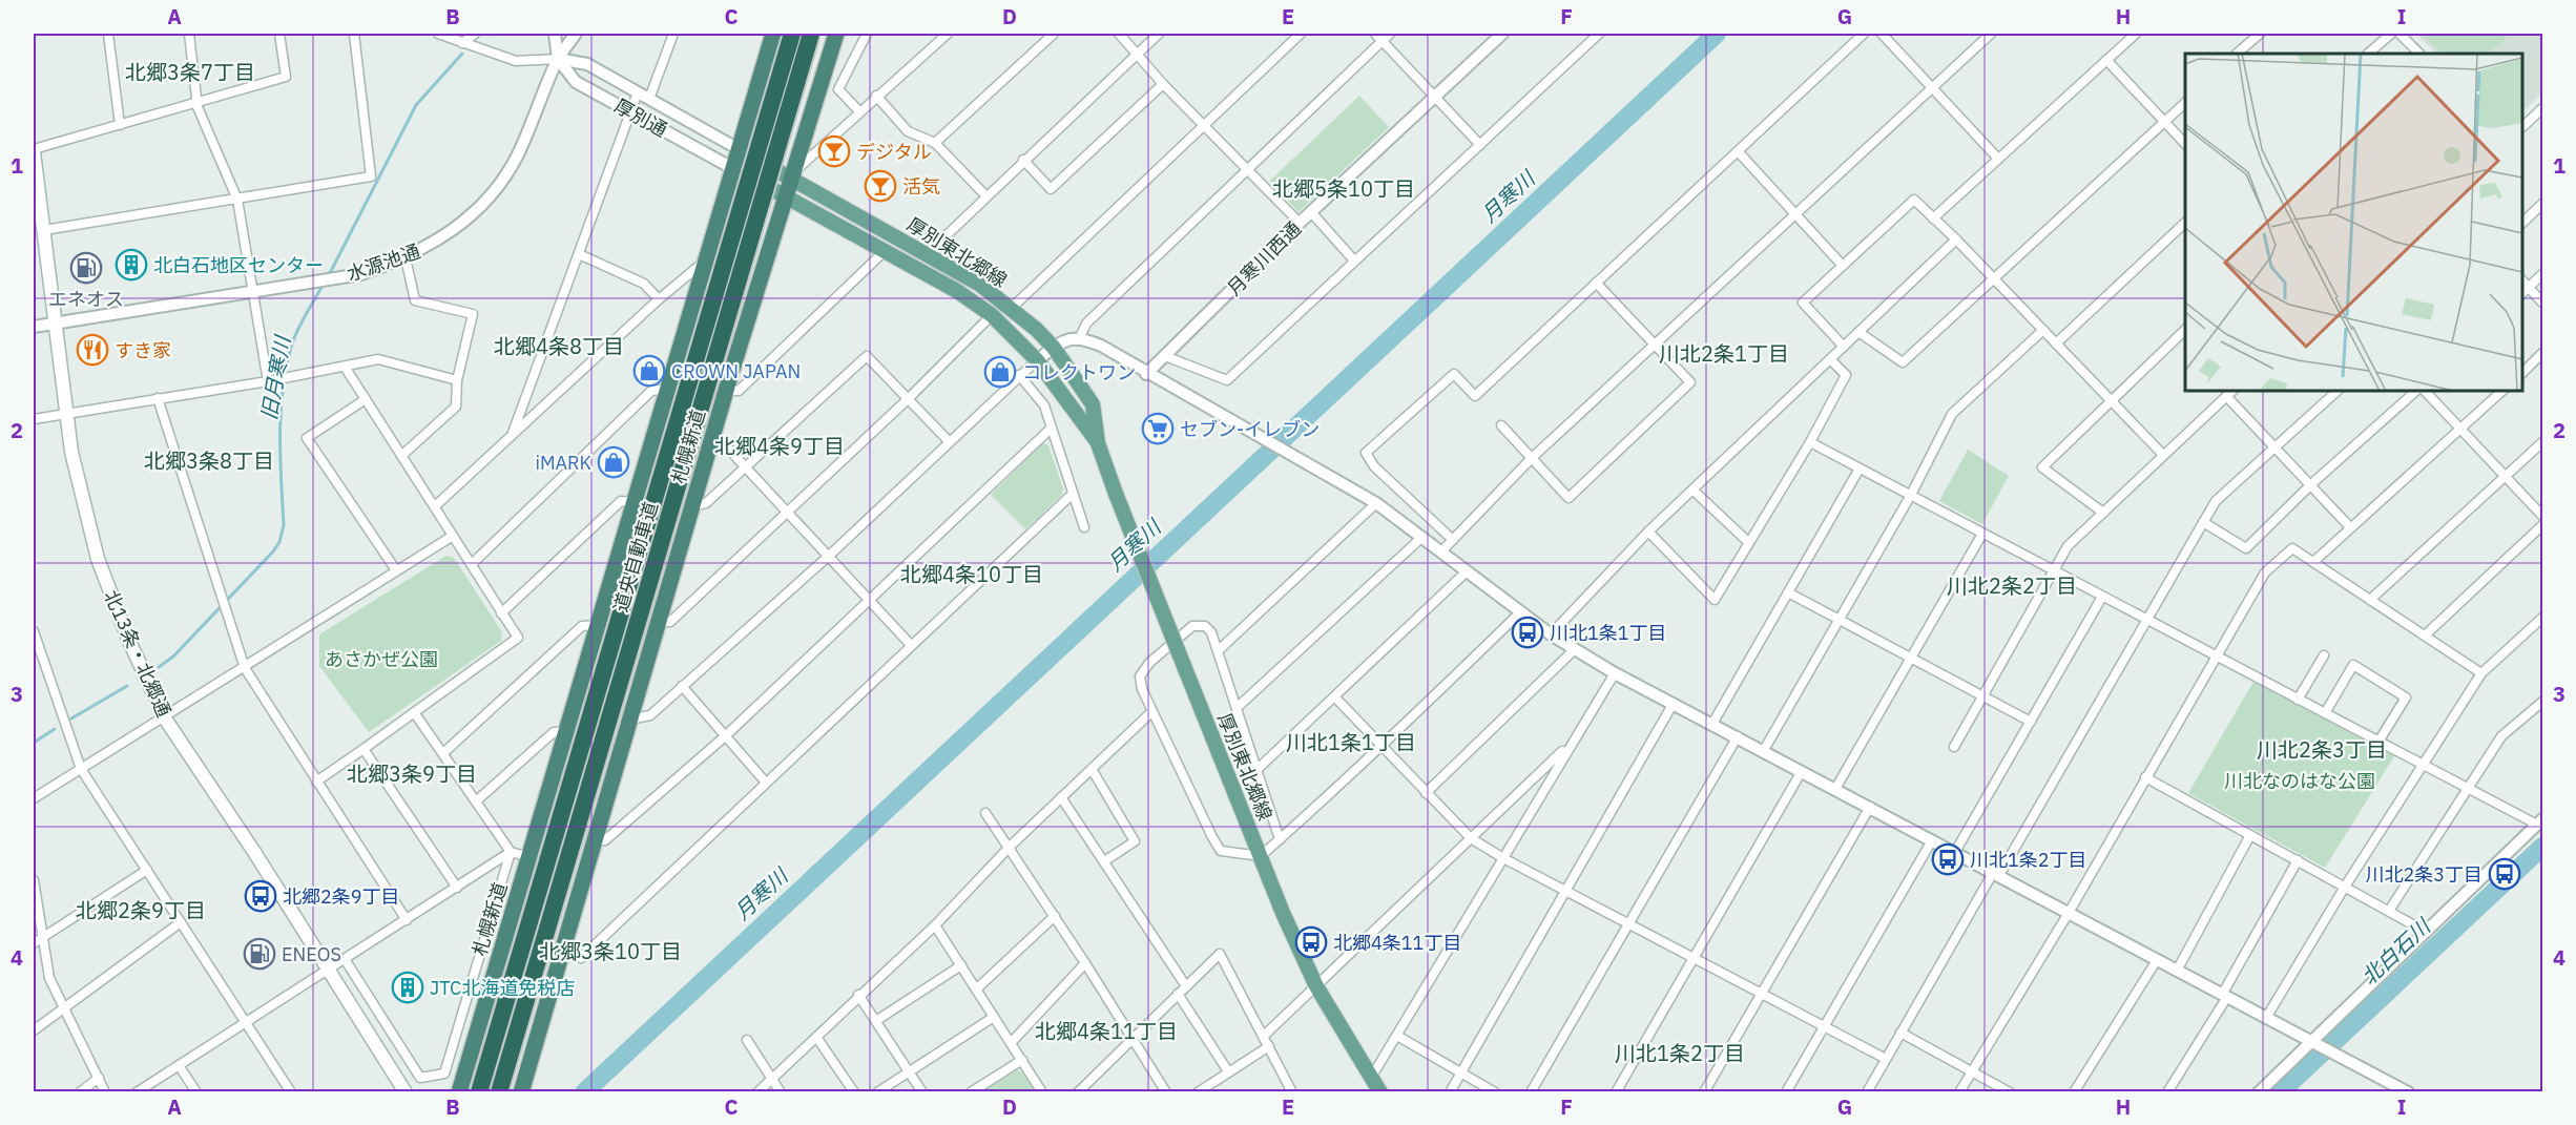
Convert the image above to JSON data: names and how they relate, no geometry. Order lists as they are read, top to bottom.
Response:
{
  "streets": {
    "highway": ["札幌新道", "道央自動車道"],
    "main road": ["厚別東北郷線", "北13条・北郷通"],
    "street": ["厚別通", "月寒川西通", "水源池通"]
  },
  "crossings": [
    ["厚別通", "厚別東北郷線"],
    ["厚別通", "水源池通"],
    ["厚別通", "札幌新道"],
    ["厚別東北郷線", "札幌新道"],
    ["水源池通", "北13条・北郷通"]
  ],
  "districts": [
    "北郷3条7丁目",
    "北郷5条10丁目",
    "北郷4条8丁目",
    "川北2条1丁目",
    "北郷4条9丁目",
    "北郷3条8丁目",
    "北郷4条10丁目",
    "川北2条2丁目",
    "川北1条1丁目",
    "川北2条3丁目",
    "北郷3条9丁目",
    "北郷2条9丁目",
    "北郷3条10丁目",
    "北郷4条11丁目",
    "川北1条2丁目"
  ],
  "water": ["月寒川", "旧月寒川", "北白石川"],
  "parks": ["あさかぜ公園", "川北なのはな公園"],
  "places": {
    "bar": ["デジタル", "活気"],
    "building": ["北白石地区センター", "JTC北海道免税店"],
    "fuel station": ["エネオス", "ENEOS"],
    "restaurant": ["すき家"],
    "shop": ["CROWN JAPAN", "コレクトワン", "iMARK"],
    "supermarket": ["セブン-イレブン"],
    "bus stop": [
      "川北1条1丁目",
      "川北1条2丁目",
      "川北2条3丁目",
      "北郷2条9丁目",
      "北郷4条11丁目"
    ]
  },
  "grid": {
    "columns": [
      "A",
      "B",
      "C",
      "D",
      "E",
      "F",
      "G",
      "H",
      "I"
    ],
    "rows": [
      "1",
      "2",
      "3",
      "4"
    ]
  }
}
